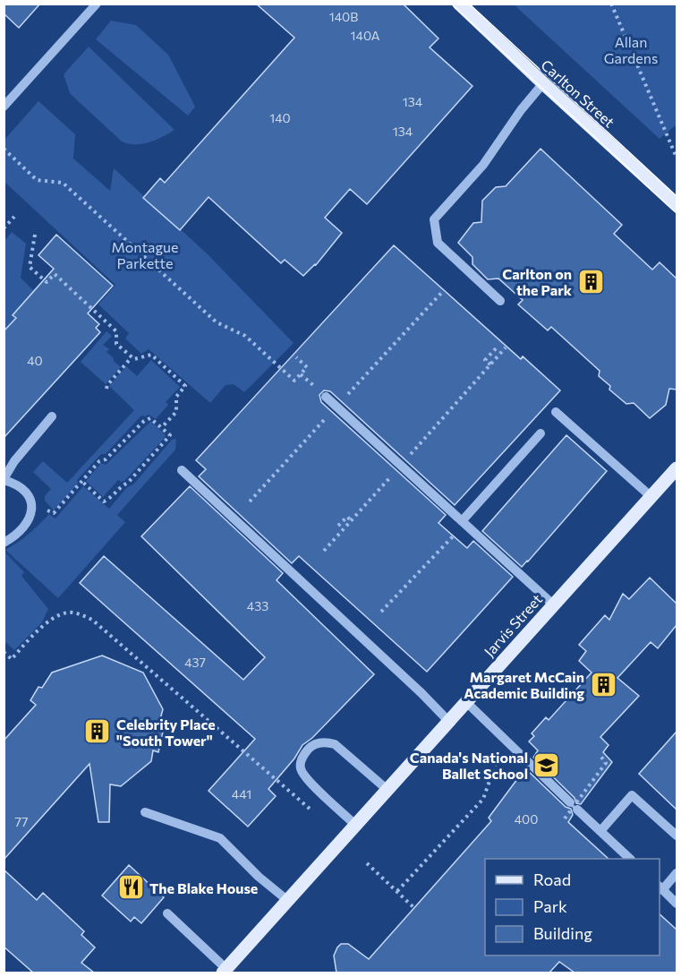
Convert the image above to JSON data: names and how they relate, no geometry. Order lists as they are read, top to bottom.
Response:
{
  "streets": {
    "main road": ["Carlton Street", "Jarvis Street"]
  },
  "parks": ["Allan Gardens", "Montague Parkette"],
  "places": {
    "building": ["Carlton on the Park", "Margaret McCain Academic Building", "Celebrity Place \"South Tower\""],
    "school or university": ["Canada's National Ballet School"],
    "restaurant": ["The Blake House"]
  },
  "house_numbers": [
    "140B",
    "140A",
    "134",
    "140",
    "134",
    "40",
    "433",
    "437",
    "441",
    "400",
    "77"
  ],
  "legend": ["Road", "Park", "Building"]
}
